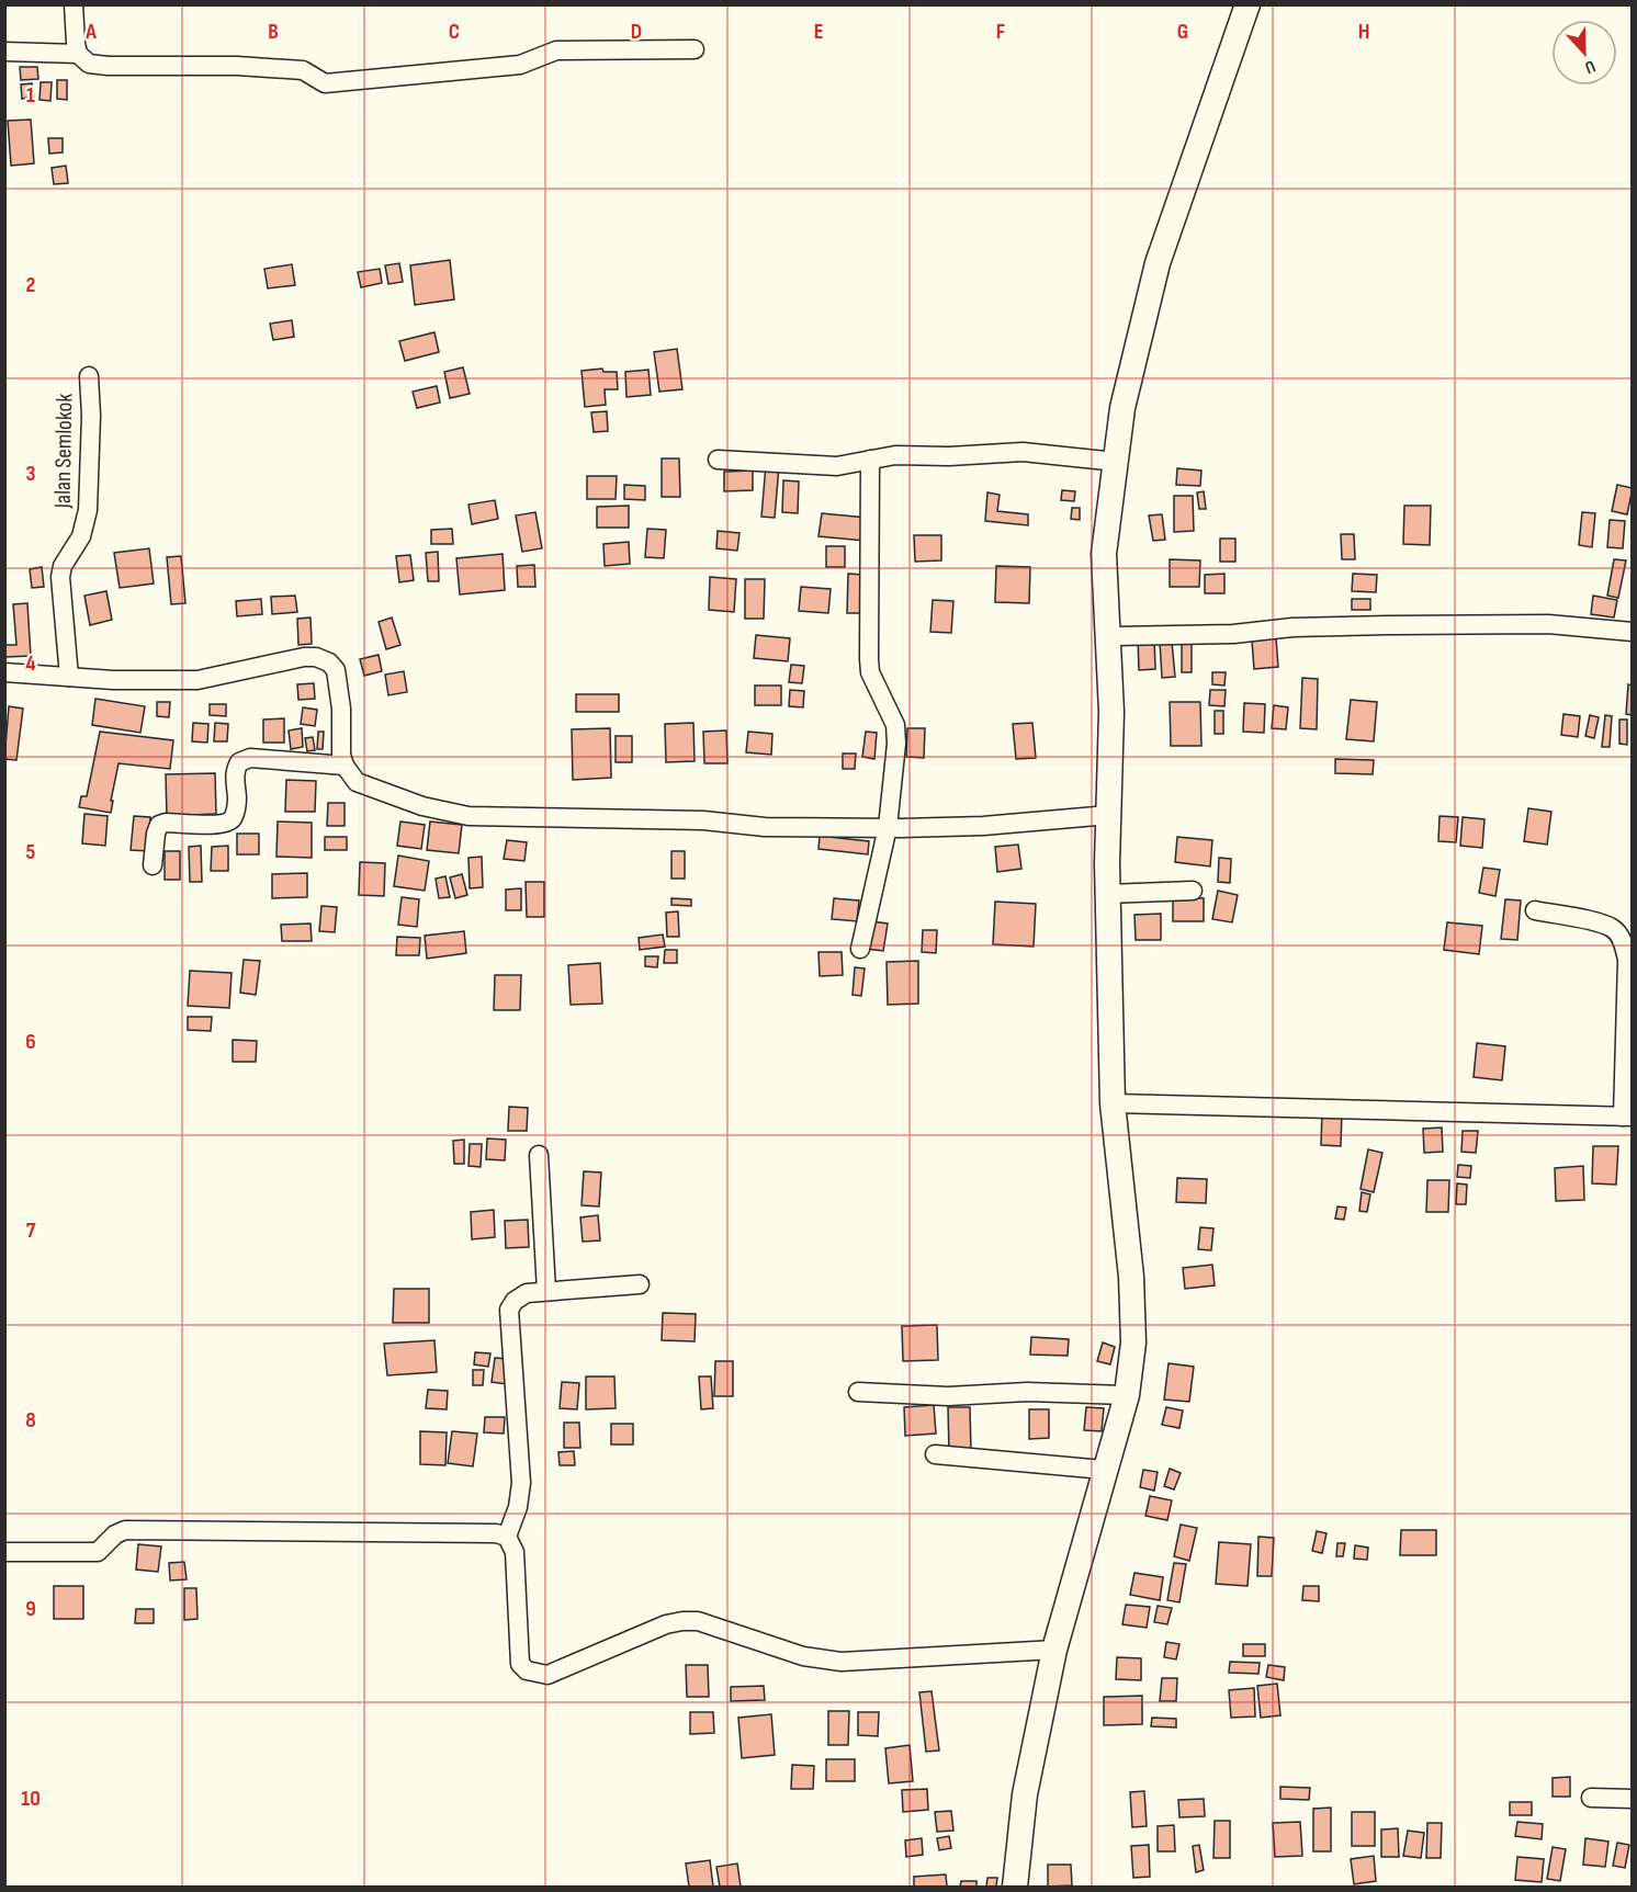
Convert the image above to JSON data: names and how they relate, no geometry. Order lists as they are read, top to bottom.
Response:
{
  "streets": {
    "street": ["Jalan Semlokok"]
  },
  "north": "bottom",
  "grid": {
    "columns": [
      "A",
      "B",
      "C",
      "D",
      "E",
      "F",
      "G",
      "H"
    ],
    "rows": [
      "1",
      "2",
      "3",
      "4",
      "5",
      "6",
      "7",
      "8",
      "9",
      "10"
    ]
  }
}
